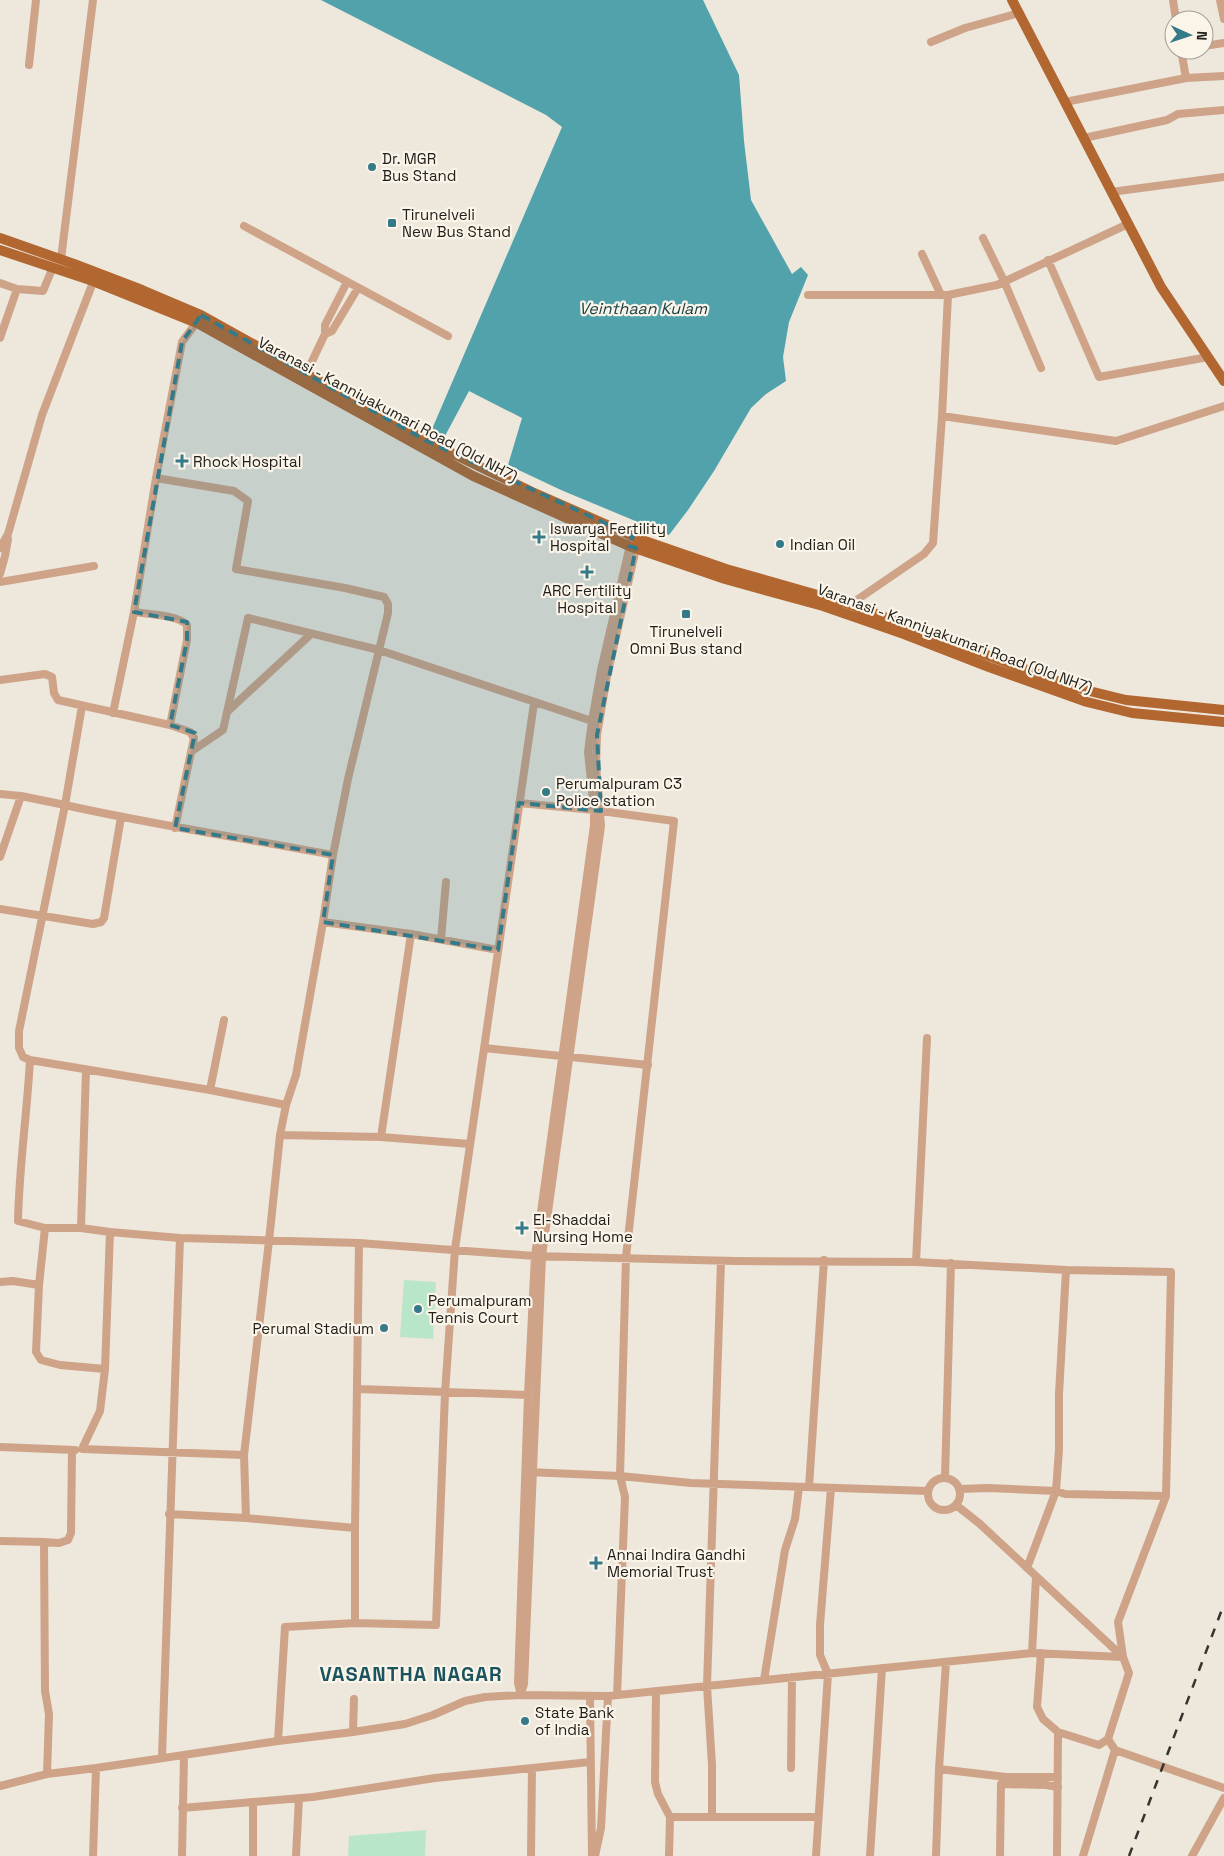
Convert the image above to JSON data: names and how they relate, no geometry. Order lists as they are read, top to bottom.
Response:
{
  "streets": {
    "main road": ["Varanasi - Kanniyakumari Road (Old NH7)"]
  },
  "districts": ["VASANTHA NAGAR"],
  "water": ["Veinthaan Kulam"],
  "places": {
    "other": [
      "Dr. MGR Bus Stand",
      "Indian Oil",
      "Perumalpuram C3 Police station",
      "Perumalpuram Tennis Court",
      "Perumal Stadium",
      "State Bank of India"
    ],
    "transit": ["Tirunelveli New Bus Stand", "Tirunelveli Omni Bus stand"],
    "health": [
      "Rhock Hospital",
      "Iswarya Fertility Hospital",
      "ARC Fertility Hospital",
      "El-Shaddai Nursing Home",
      "Annai Indira Gandhi Memorial Trust"
    ]
  },
  "north": "right"
}
